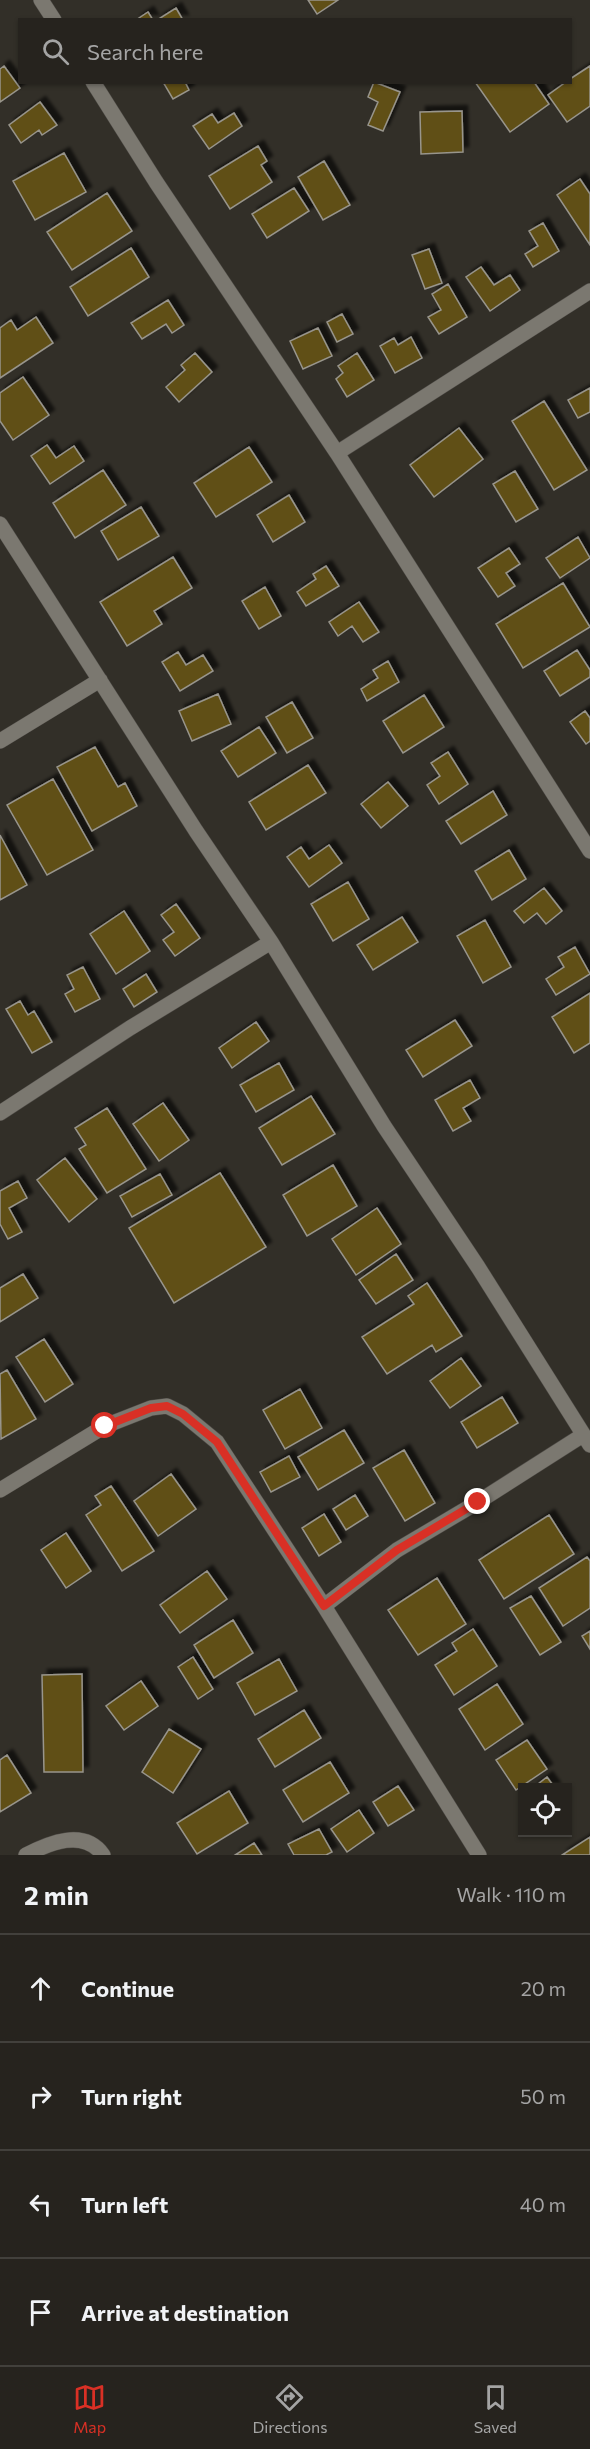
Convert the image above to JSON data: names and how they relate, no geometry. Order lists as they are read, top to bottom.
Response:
{
  "page": {
    "search": "Search here",
    "heading": ["2 min", "Walk · 110 m"],
    "list": [
      ["Continue", "20 m"],
      ["Turn right", "50 m"],
      ["Turn left", "40 m"],
      "Arrive at destination"
    ],
    "nav": ["Map", "Directions", "Saved"]
  }
}
